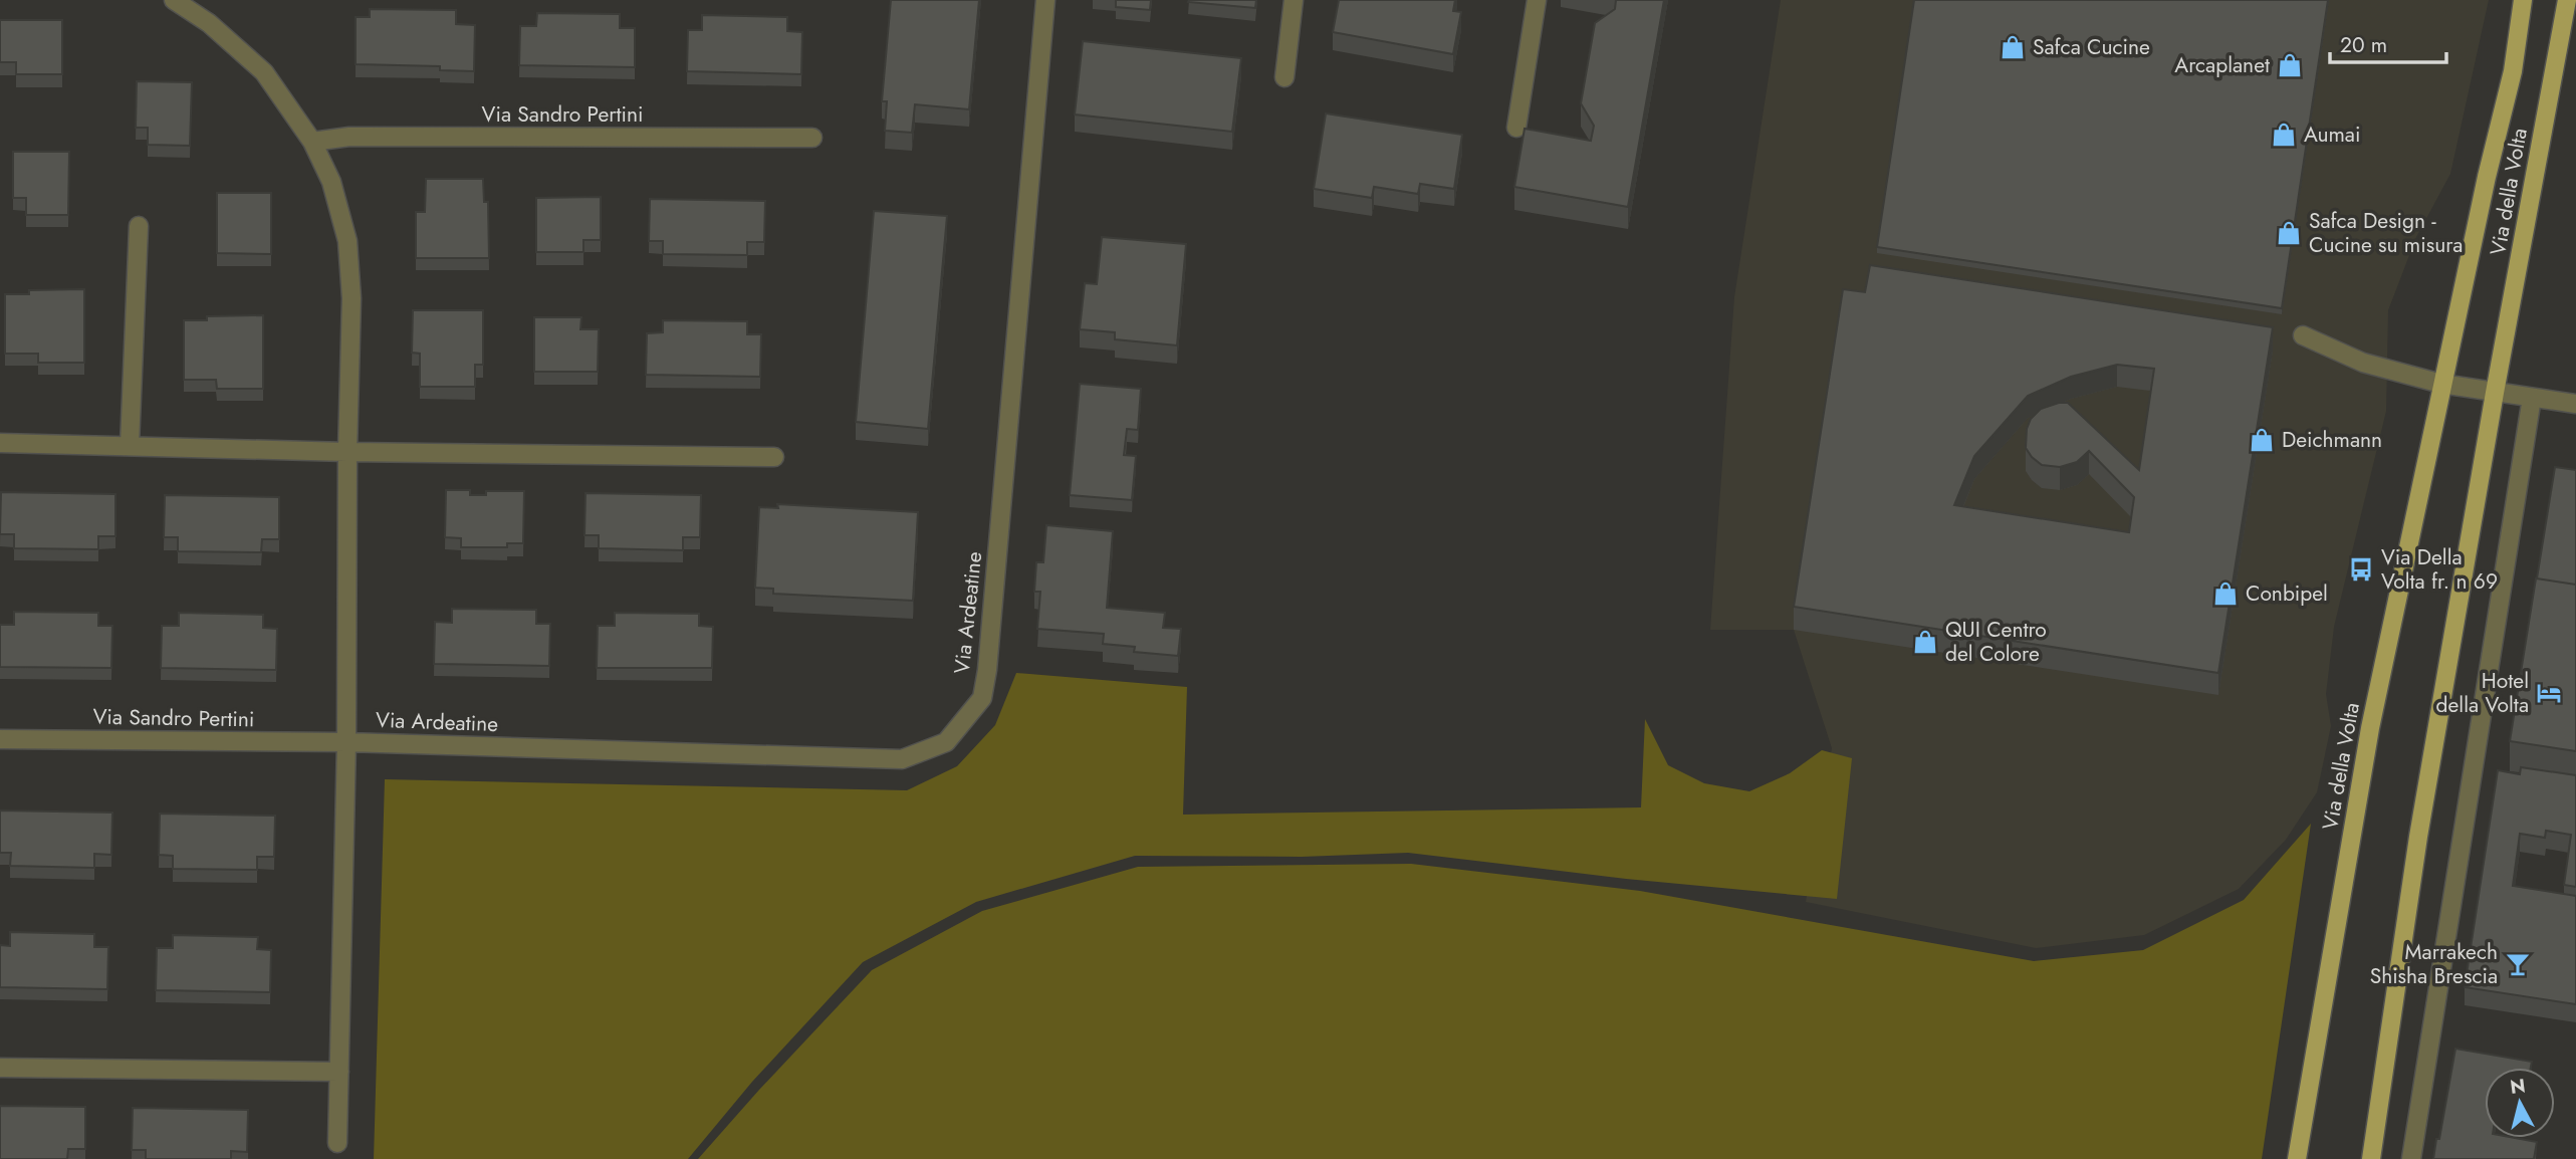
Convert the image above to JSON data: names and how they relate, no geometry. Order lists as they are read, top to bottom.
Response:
{
  "streets": {
    "main road": ["Via della Volta"],
    "street": ["Via Sandro Pertini", "Via Ardeatine"]
  },
  "crossings": [
    ["Via Sandro Pertini", "Via Ardeatine"]
  ],
  "places": {
    "shop": [
      "Safca Cucine",
      "Arcaplanet",
      "Aumai",
      "Safca Design - Cucine su misura",
      "Deichmann",
      "Conbipel",
      "QUI Centro del Colore"
    ],
    "bus stop": ["Via Della Volta fr. n 69"],
    "hotel": ["Hotel della Volta"],
    "bar": ["Marrakech Shisha Brescia"]
  },
  "scale_bar": "20 m",
  "north": "top"
}
